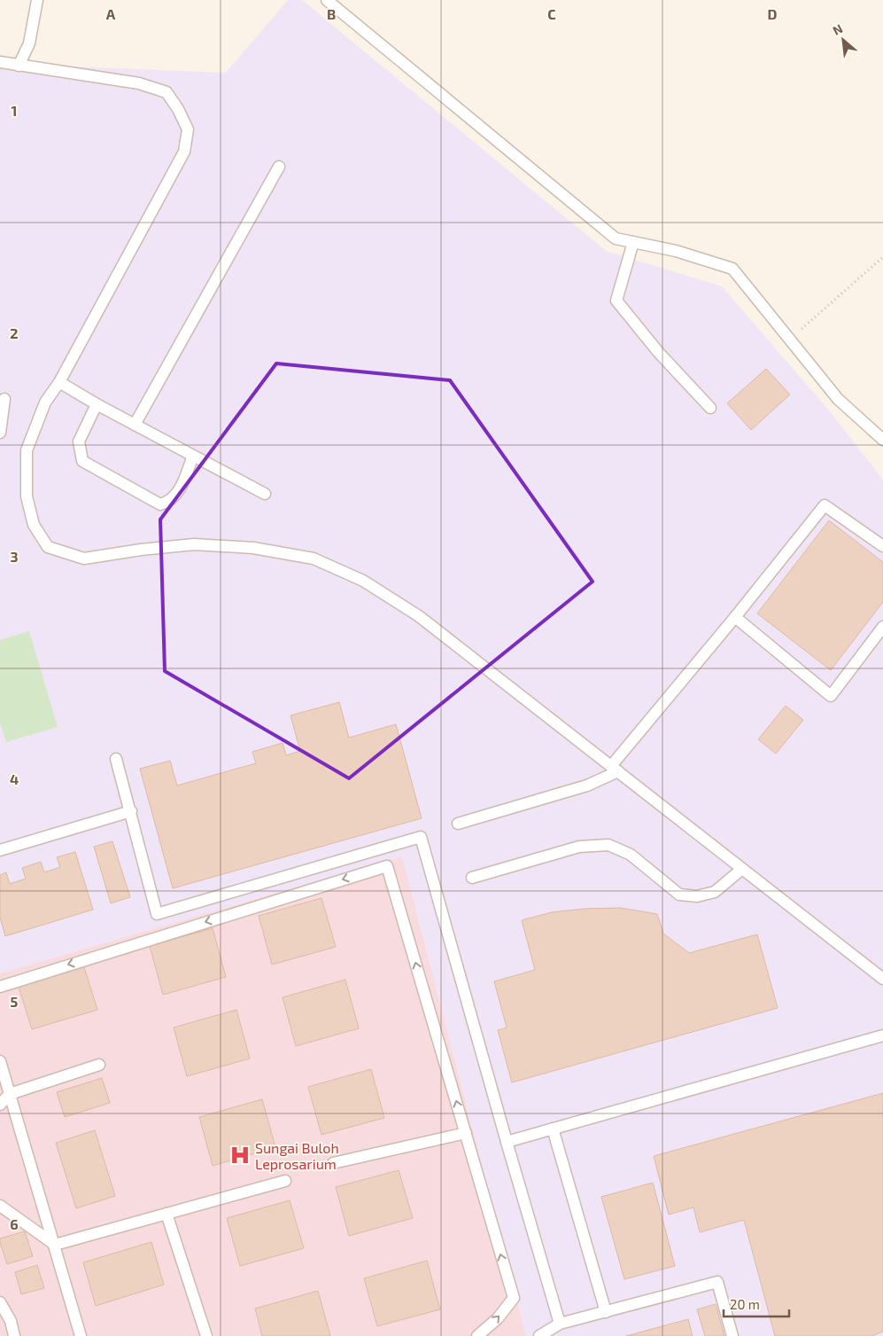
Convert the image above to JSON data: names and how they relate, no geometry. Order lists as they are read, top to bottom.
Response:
{
  "places": {
    "hospital": ["Sungai Buloh Leprosarium"]
  },
  "scale_bar": "20 m",
  "north": "top left",
  "grid": {
    "columns": [
      "A",
      "B",
      "C",
      "D"
    ],
    "rows": [
      "1",
      "2",
      "3",
      "4",
      "5",
      "6"
    ]
  }
}
